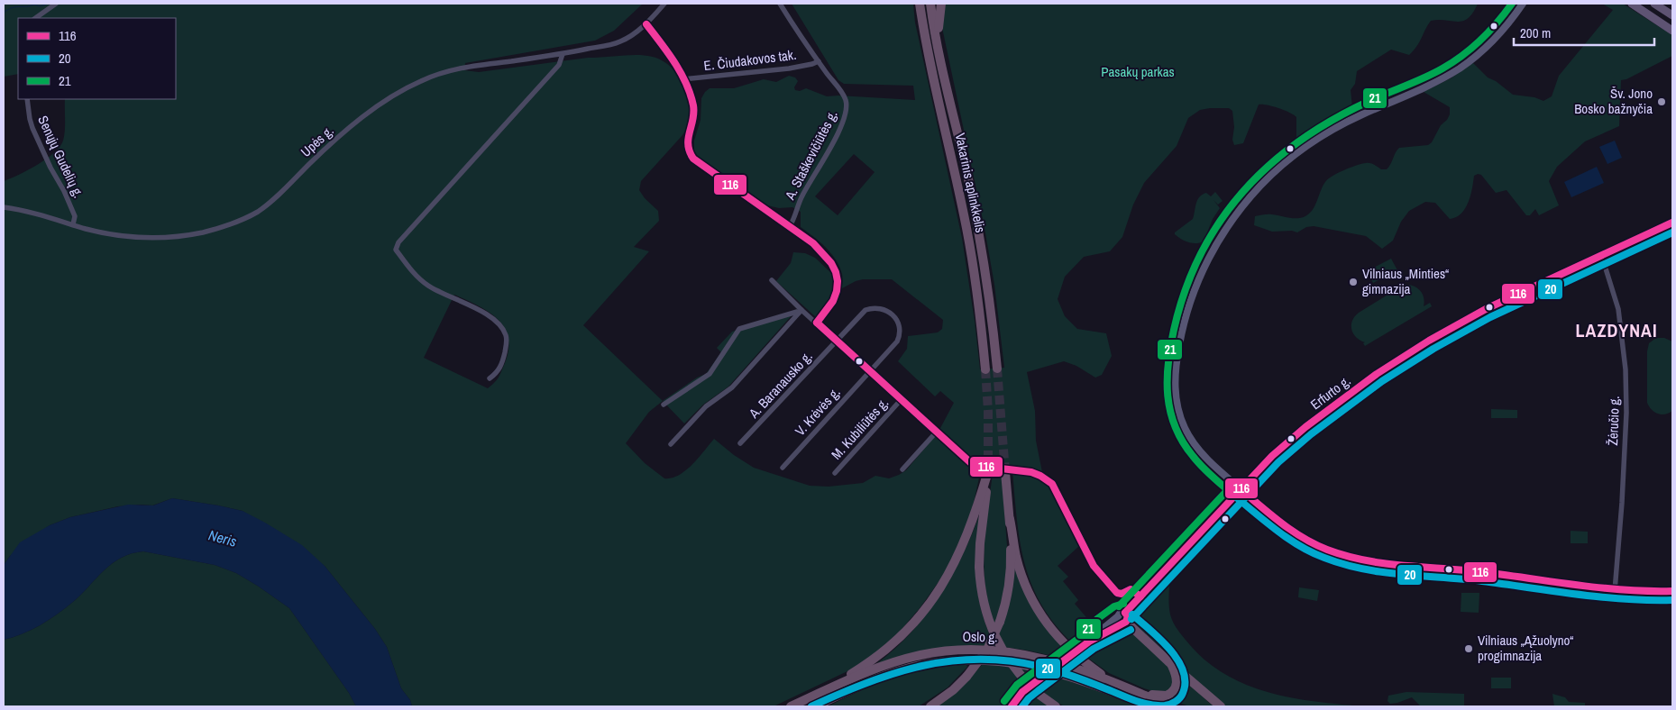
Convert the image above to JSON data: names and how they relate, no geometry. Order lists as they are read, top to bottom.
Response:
{
  "streets": {
    "highway": ["Vakarinis aplinkkelis", "Oslo g."],
    "street": [
      "E. Čiudakovos tak.",
      "Upės g.",
      "A. Staškevičiūtės g.",
      "Senųjų Gudelių g.",
      "A. Baranausko g.",
      "Erfurto g.",
      "V. Krėvės g.",
      "Žėručio g.",
      "M. Kubiliūtės g."
    ]
  },
  "crossings": [
    ["E. Čiudakovos tak.", "A. Staškevičiūtės g."],
    ["Upės g.", "Senųjų Gudelių g."],
    ["A. Baranausko g.", "V. Krėvės g."],
    ["Erfurto g.", "Žėručio g."]
  ],
  "districts": ["LAZDYNAI"],
  "water": ["Neris"],
  "parks": ["Pasakų parkas"],
  "places": ["Šv. Jono Bosko bažnyčia", "Vilniaus „Minties“ gimnazija", "Vilniaus „Ąžuolyno“ progimnazija"],
  "lines": ["transit line 21", "transit line 116", "transit line 20"],
  "legend": ["116", "20", "21"],
  "scale_bar": "200 m"
}
